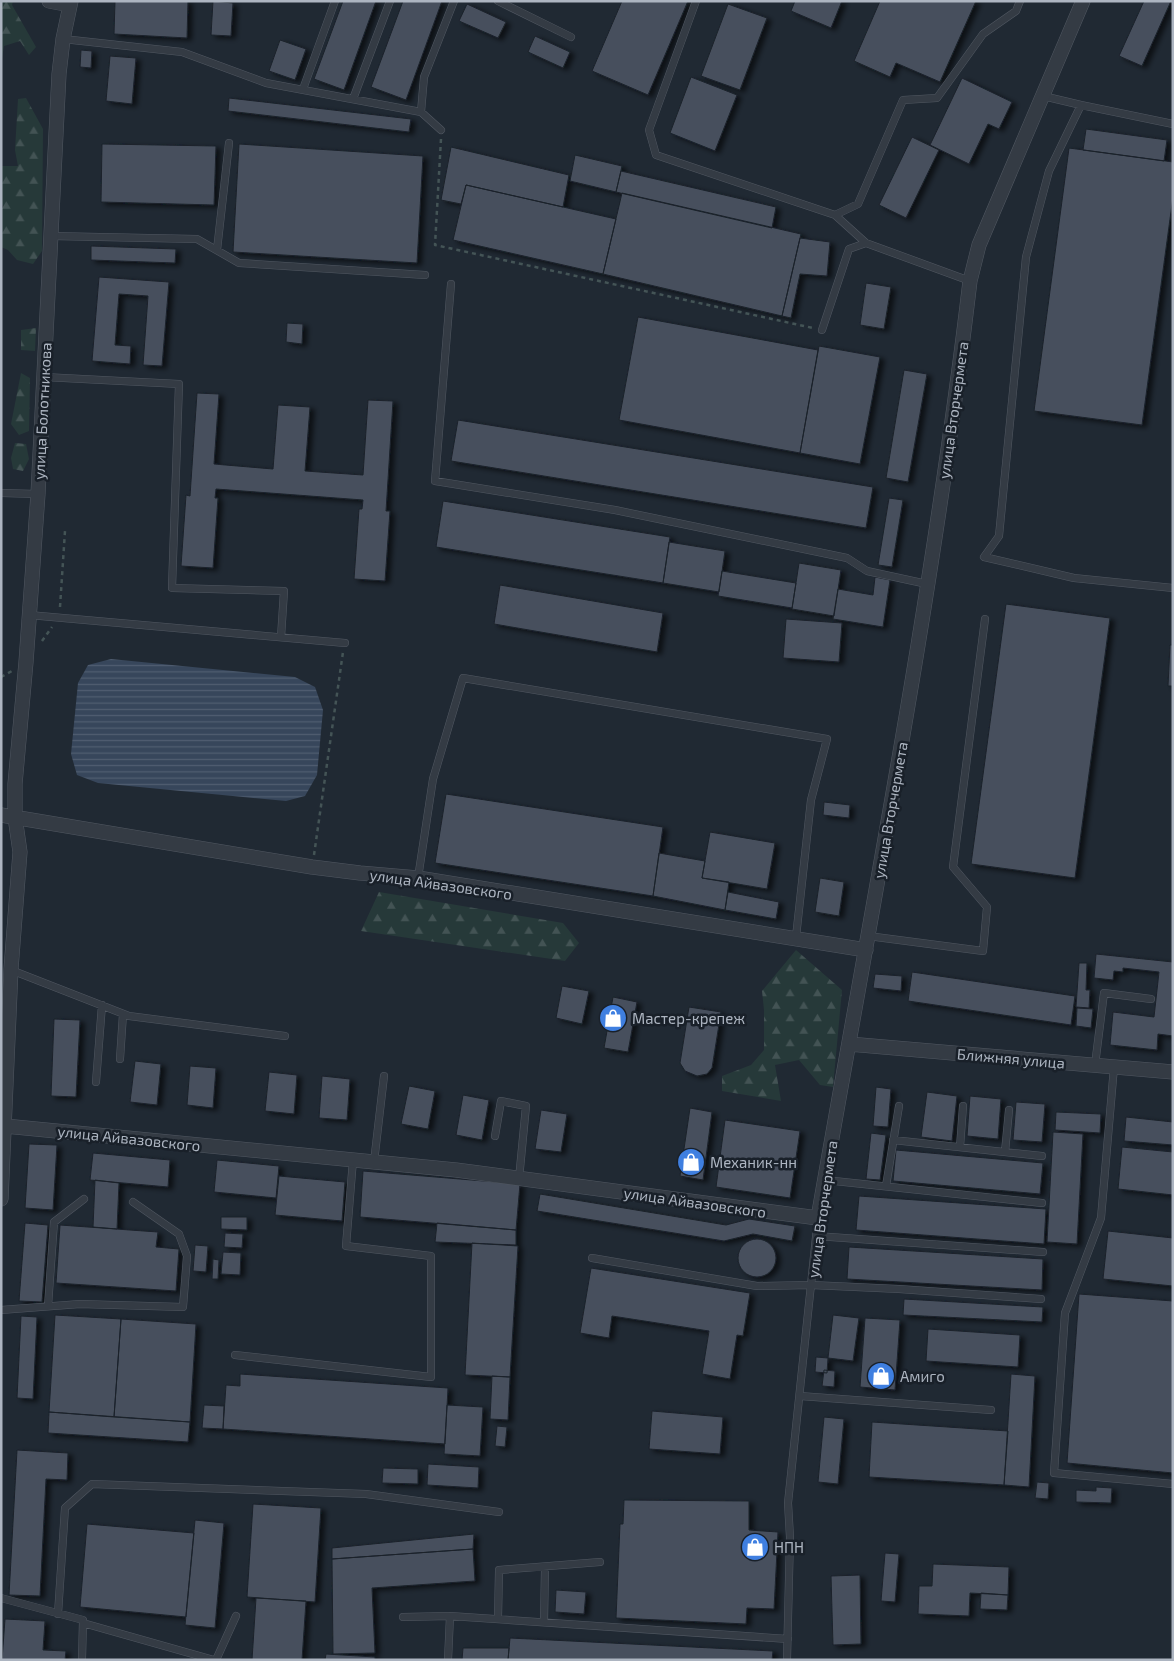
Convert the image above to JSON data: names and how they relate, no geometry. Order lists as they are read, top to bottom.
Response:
{
  "streets": {
    "street": [
      "улица Вторчермета",
      "улица Болотникова",
      "улица Айвазовского",
      "Ближняя улица"
    ]
  },
  "crossings": [
    ["улица Вторчермета", "улица Айвазовского"],
    ["улица Вторчермета", "Ближняя улица"],
    ["улица Болотникова", "улица Айвазовского"]
  ],
  "places": {
    "shop": [
      "Мастер-крепеж",
      "Механик-нн",
      "Амиго",
      "НПН"
    ]
  }
}
